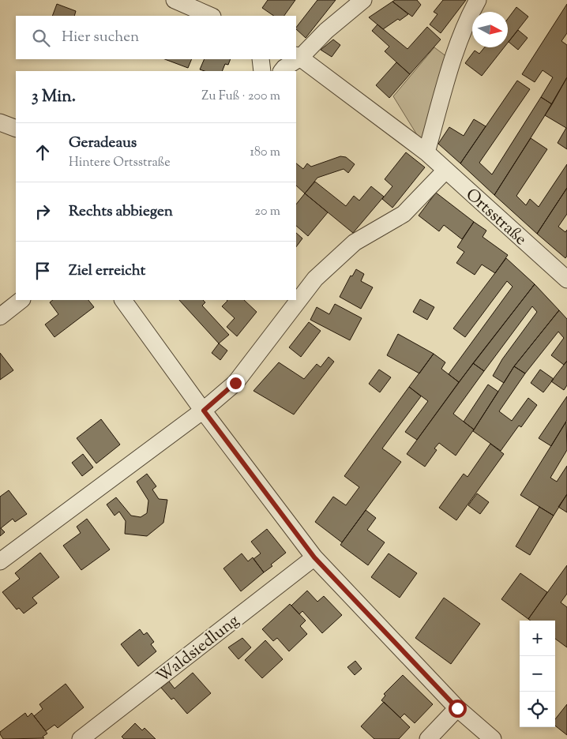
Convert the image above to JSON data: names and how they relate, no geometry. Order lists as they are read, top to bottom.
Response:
{
  "streets": {
    "street": ["Ortsstraße", "Waldsiedlung"]
  },
  "north": "right",
  "page": {
    "search": "Hier suchen",
    "heading": ["3 Min.", "Zu Fuß · 200 m"],
    "list": [
      ["Geradeaus", "Hintere Ortsstraße", "180 m"],
      ["Rechts abbiegen", "20 m"],
      "Ziel erreicht"
    ],
    "map_buttons": ["+", "−"]
  }
}
